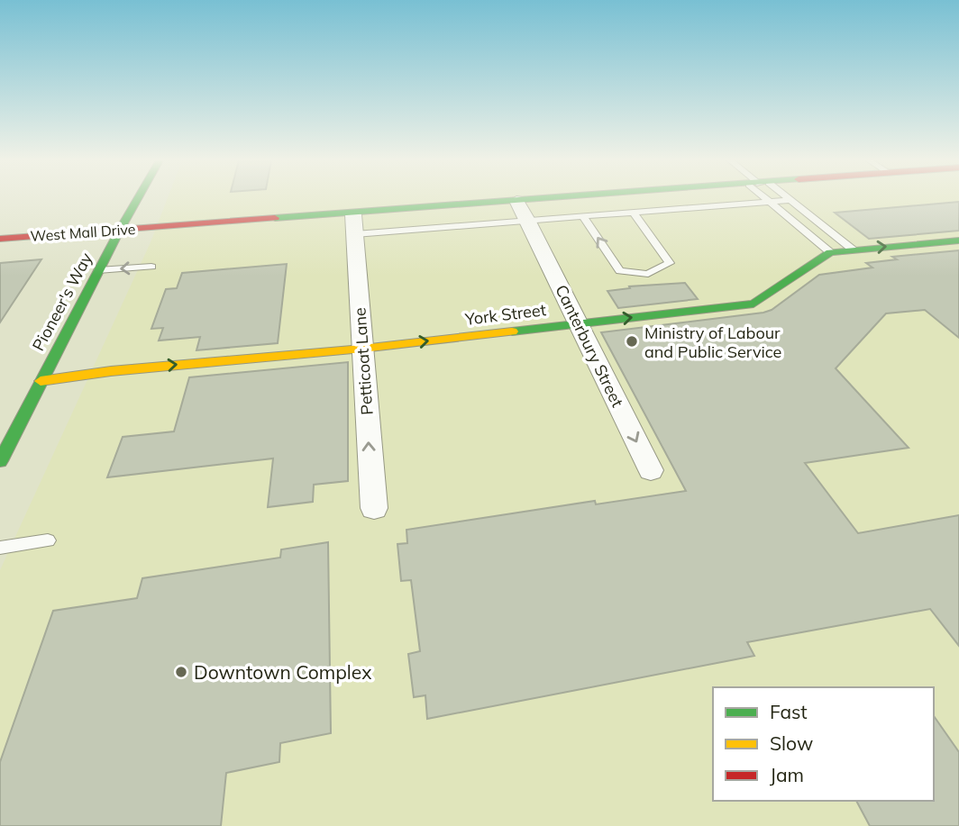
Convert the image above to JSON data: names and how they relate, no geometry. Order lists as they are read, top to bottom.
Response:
{
  "streets": {
    "street": [
      "West Mall Drive",
      "Pioneer's Way",
      "York Street",
      "Canterbury Street",
      "Petticoat Lane"
    ]
  },
  "crossings": [
    ["West Mall Drive", "Pioneer's Way"],
    ["West Mall Drive", "Canterbury Street"],
    ["West Mall Drive", "Petticoat Lane"],
    ["Pioneer's Way", "York Street"],
    ["York Street", "Canterbury Street"],
    ["York Street", "Petticoat Lane"]
  ],
  "one_way": ["York Street", "Canterbury Street", "Petticoat Lane"],
  "places": ["Ministry of Labour and Public Service", "Downtown Complex"],
  "legend": ["Fast", "Slow", "Jam"]
}
